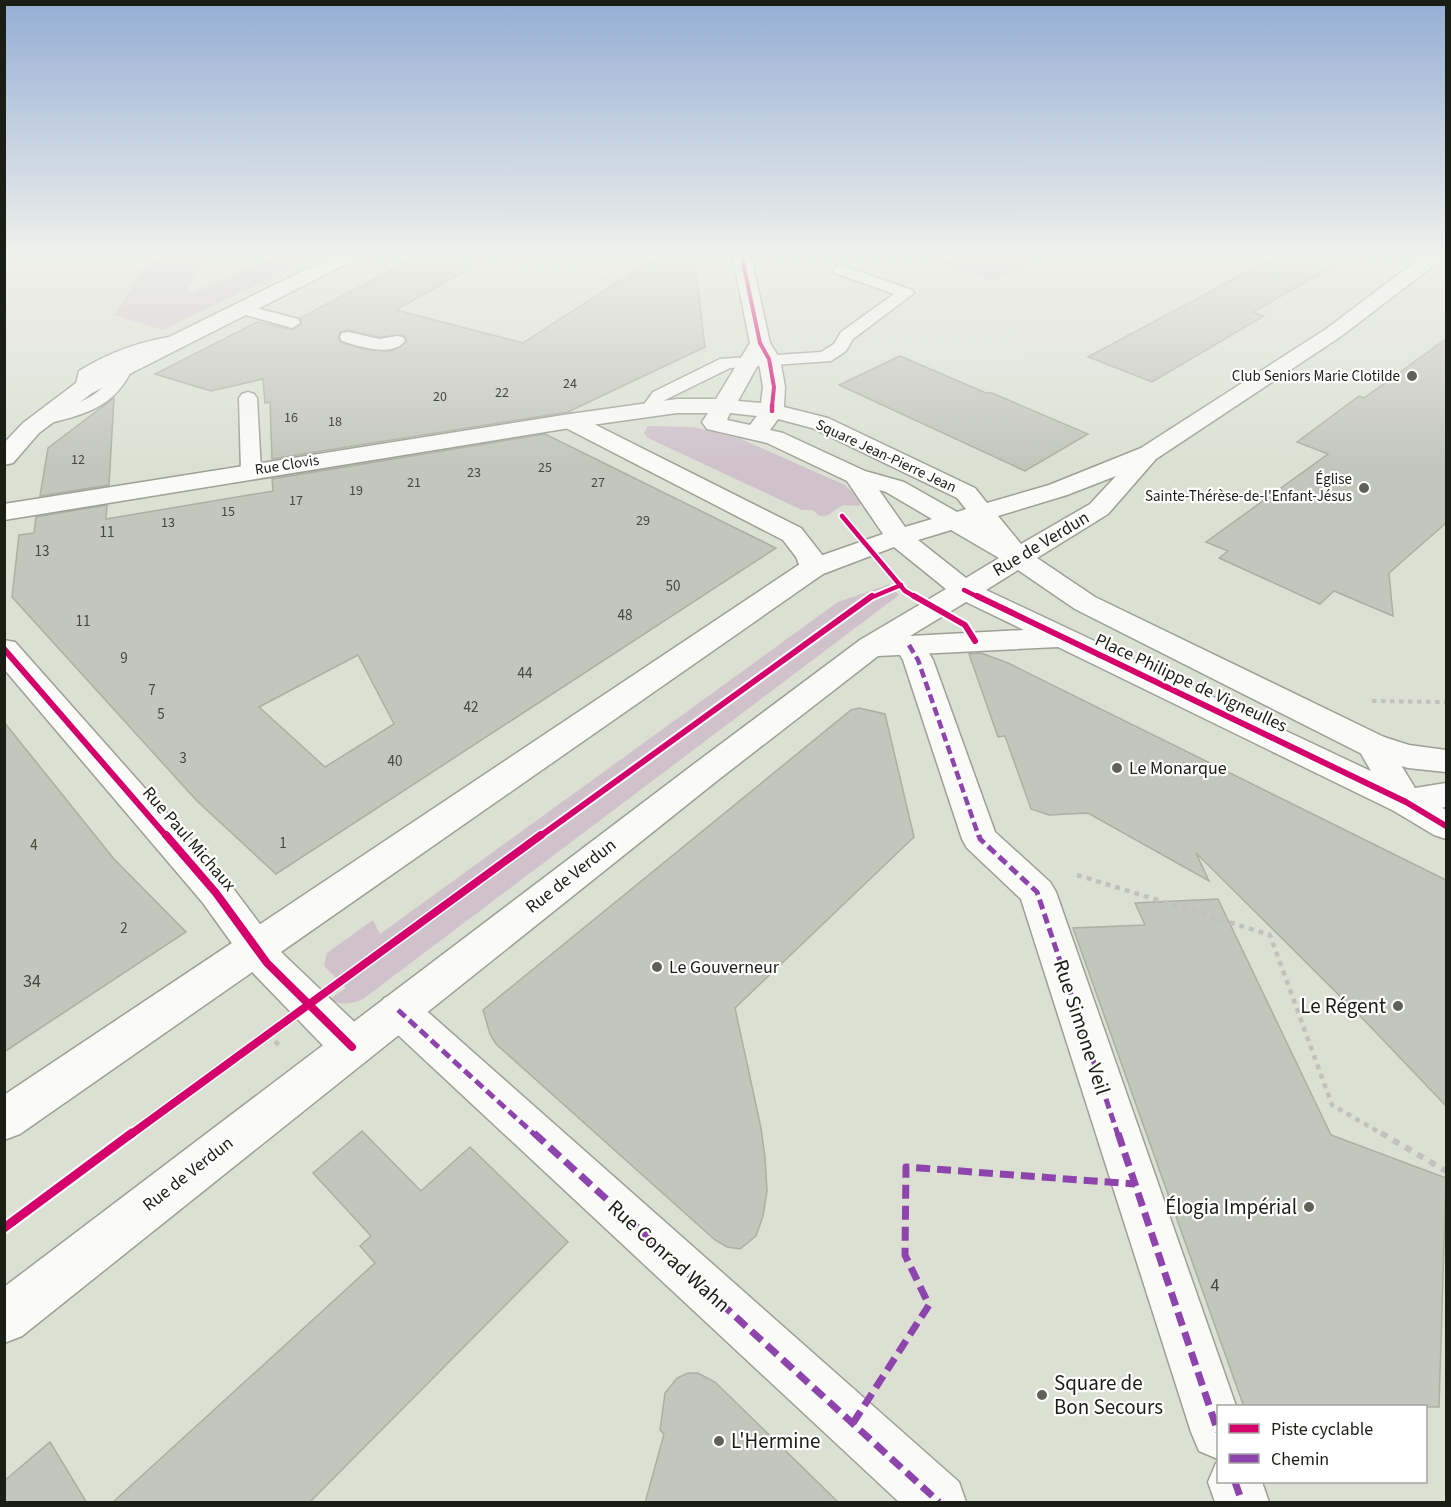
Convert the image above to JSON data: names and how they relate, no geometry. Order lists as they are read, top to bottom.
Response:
{
  "streets": {
    "main road": [
      "Square Jean-Pierre Jean",
      "Rue Clovis",
      "Rue de Verdun",
      "Place Philippe de Vigneulles",
      "Rue Paul Michaux",
      "Rue Simone Veil",
      "Rue Conrad Wahn"
    ]
  },
  "crossings": [
    ["Square Jean-Pierre Jean", "Rue Clovis"],
    ["Square Jean-Pierre Jean", "Rue de Verdun"],
    ["Square Jean-Pierre Jean", "Place Philippe de Vigneulles"],
    ["Rue de Verdun", "Place Philippe de Vigneulles"],
    ["Rue de Verdun", "Rue Paul Michaux"],
    ["Rue de Verdun", "Rue Simone Veil"],
    ["Rue de Verdun", "Rue Conrad Wahn"]
  ],
  "places": [
    "Club Seniors Marie Clotilde",
    "Église Sainte-Thérèse-de-l'Enfant-Jésus",
    "Le Monarque",
    "Le Gouverneur",
    "Le Régent",
    "Élogia Impérial",
    "Square de Bon Secours",
    "L'Hermine"
  ],
  "house_numbers": [
    "24",
    "22",
    "20",
    "16",
    "18",
    "12",
    "25",
    "23",
    "21",
    "27",
    "19",
    "17",
    "15",
    "29",
    "13",
    "11",
    "13",
    "50",
    "48",
    "11",
    "9",
    "44",
    "7",
    "42",
    "5",
    "3",
    "40",
    "1",
    "4",
    "2",
    "34",
    "4"
  ],
  "legend": ["Piste cyclable", "Chemin"]
}
